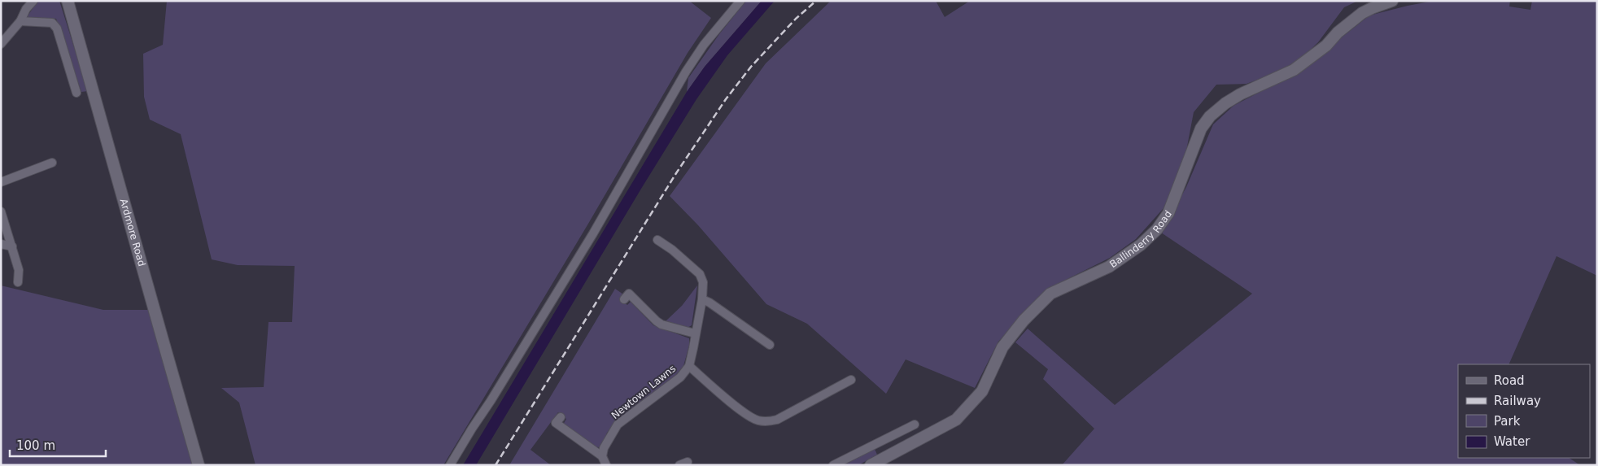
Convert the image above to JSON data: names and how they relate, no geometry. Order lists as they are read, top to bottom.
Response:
{
  "streets": {
    "street": ["Ardmore Road", "Ballinderry Road", "Newtown Lawns"]
  },
  "legend": [
    "Road",
    "Railway",
    "Park",
    "Water"
  ],
  "scale_bar": "100 m"
}
